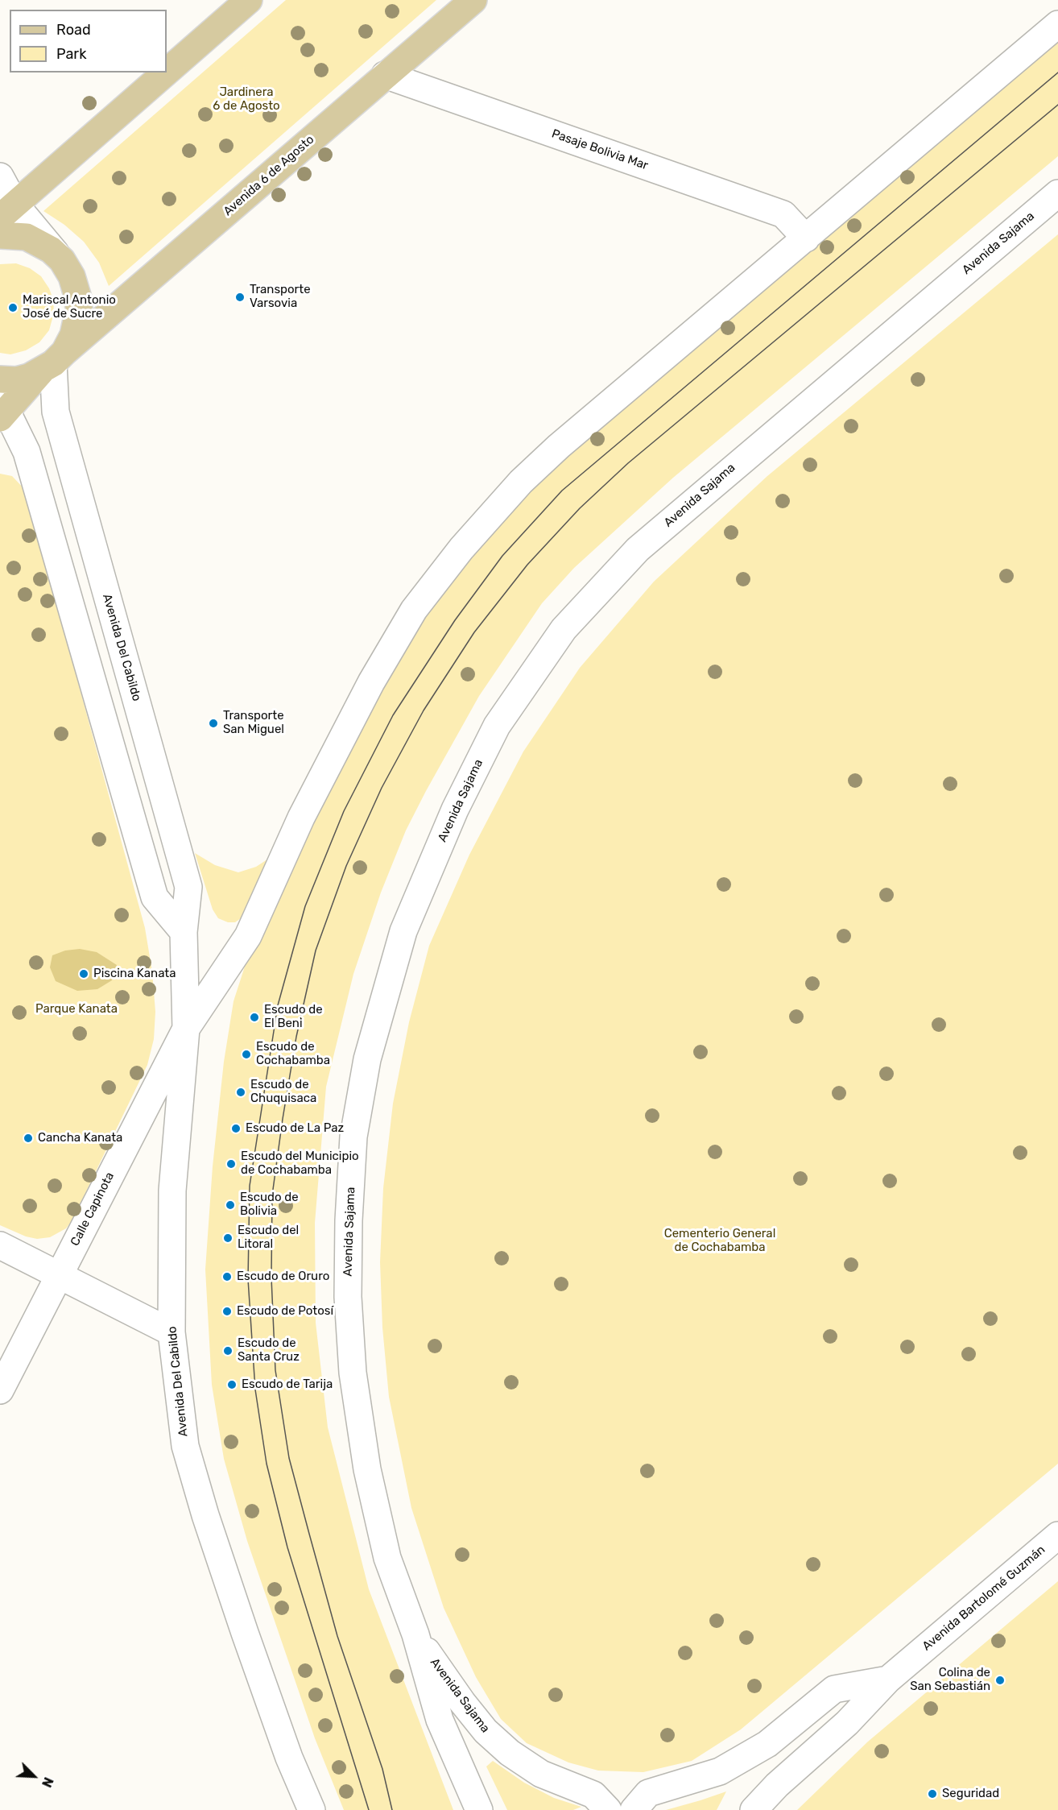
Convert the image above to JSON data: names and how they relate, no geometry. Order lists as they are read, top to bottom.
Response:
{
  "streets": {
    "main road": ["Avenida 6 de Agosto"],
    "street": [
      "Pasaje Bolivia Mar",
      "Avenida Sajama",
      "Avenida Del Cabildo",
      "Calle Capinota",
      "Avenida Bartolomé Guzmán"
    ]
  },
  "crossings": [
    ["Pasaje Bolivia Mar", "Avenida 6 de Agosto"],
    ["Avenida 6 de Agosto", "Avenida Del Cabildo"],
    ["Avenida Del Cabildo", "Calle Capinota"]
  ],
  "parks": ["Jardinera 6 de Agosto", "Parque Kanata", "Cementerio General de Cochabamba"],
  "places": [
    "Transporte Varsovia",
    "Mariscal Antonio José de Sucre",
    "Transporte San Miguel",
    "Piscina Kanata",
    "Escudo de El Beni",
    "Escudo de Cochabamba",
    "Escudo de Chuquisaca",
    "Escudo de La Paz",
    "Cancha Kanata",
    "Escudo del Municipio de Cochabamba",
    "Escudo de Bolivia",
    "Escudo del Litoral",
    "Escudo de Oruro",
    "Escudo de Potosí",
    "Escudo de Santa Cruz",
    "Escudo de Tarija",
    "Colina de San Sebastián",
    "Seguridad"
  ],
  "legend": ["Road", "Park"],
  "north": "bottom right"
}
